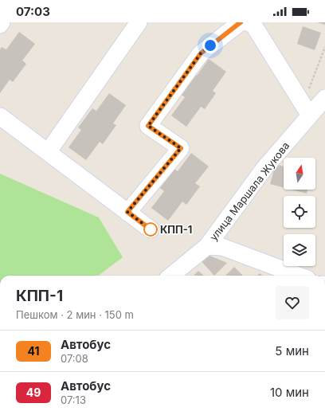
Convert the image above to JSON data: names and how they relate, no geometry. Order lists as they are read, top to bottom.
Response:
{
  "streets": {
    "street": ["улица Маршала Жукова"]
  },
  "places": ["КПП-1"],
  "lines": ["bus line 41"],
  "north": "top",
  "page": {
    "status": "07:03",
    "heading": ["КПП-1", "Пешком · 2 мин · 150 m"],
    "list": [
      {
        "mark": "41",
        "name": "Автобус",
        "note": "07:08",
        "value": "5 мин"
      },
      {
        "mark": "49",
        "name": "Автобус",
        "note": "07:13",
        "value": "10 мин"
      }
    ]
  }
}
